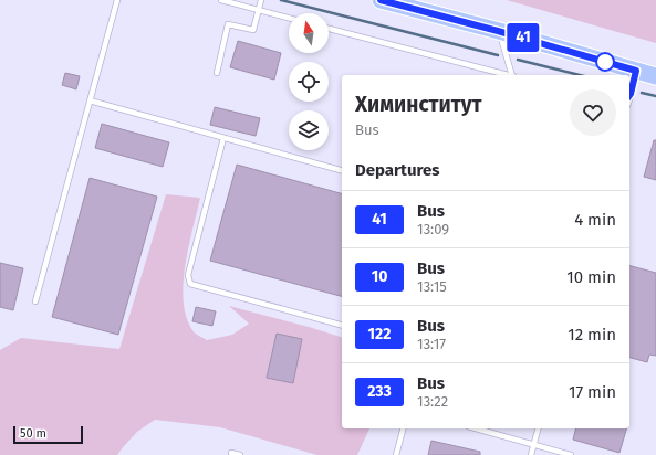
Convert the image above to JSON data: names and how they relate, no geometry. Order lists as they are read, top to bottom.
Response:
{
  "lines": ["bus line 41"],
  "scale_bar": "50 m",
  "north": "top",
  "page": {
    "on_map": "41",
    "heading": [
      ["Химинститут", "Bus"],
      "Departures"
    ],
    "list": [
      {
        "mark": "41",
        "name": "Bus",
        "note": "13:09",
        "value": "4 min"
      },
      {
        "mark": "10",
        "name": "Bus",
        "note": "13:15",
        "value": "10 min"
      },
      {
        "mark": "122",
        "name": "Bus",
        "note": "13:17",
        "value": "12 min"
      },
      {
        "mark": "233",
        "name": "Bus",
        "note": "13:22",
        "value": "17 min"
      }
    ],
    "scale": "50 m"
  }
}
